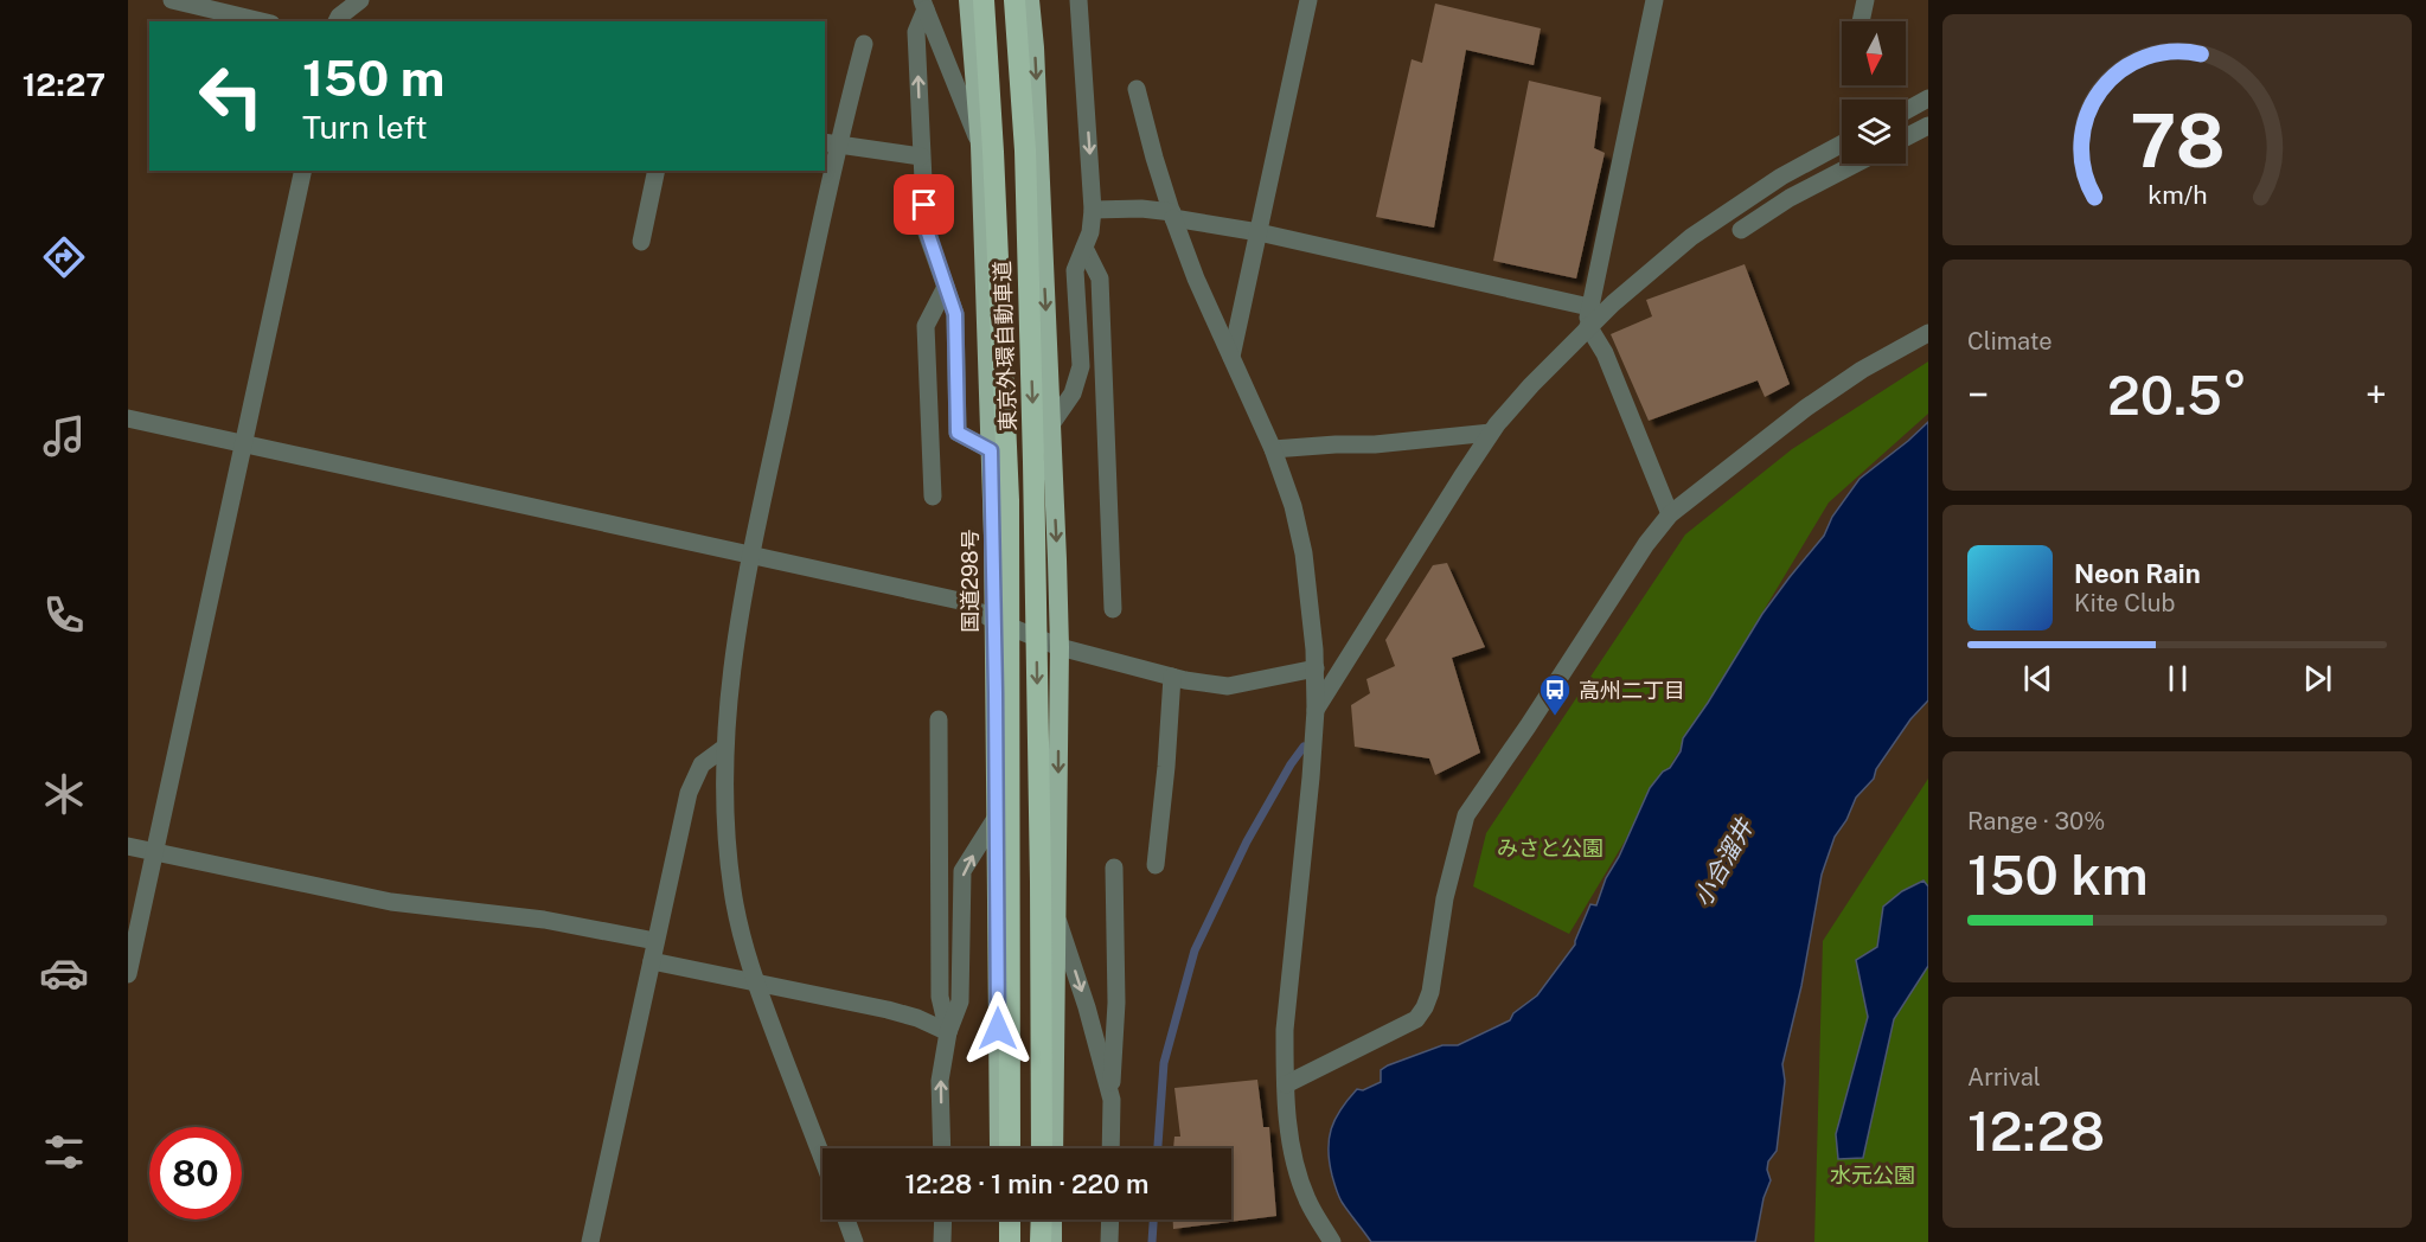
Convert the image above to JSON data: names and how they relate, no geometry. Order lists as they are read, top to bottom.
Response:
{
  "streets": {
    "highway": ["東京外環自動車道", "国道298号"]
  },
  "water": ["小合溜井"],
  "parks": ["みさと公園", "水元公園"],
  "places": {
    "bus stop": ["高州二丁目"]
  },
  "north": "bottom",
  "page": {
    "tabs": "12:27",
    "turn": ["150 m", "Turn left"],
    "tile": [
      "Climate",
      ["Range · 30%", "150 km"],
      ["Arrival", "12:28"]
    ],
    "heat": ["−", "20.5°", "+"],
    "song": ["Neon Rain", "Kite Club"],
    "limit": "80",
    "trip": "12:28 · 1 min · 220 m",
    "gauge": ["78", "km/h"]
  }
}
